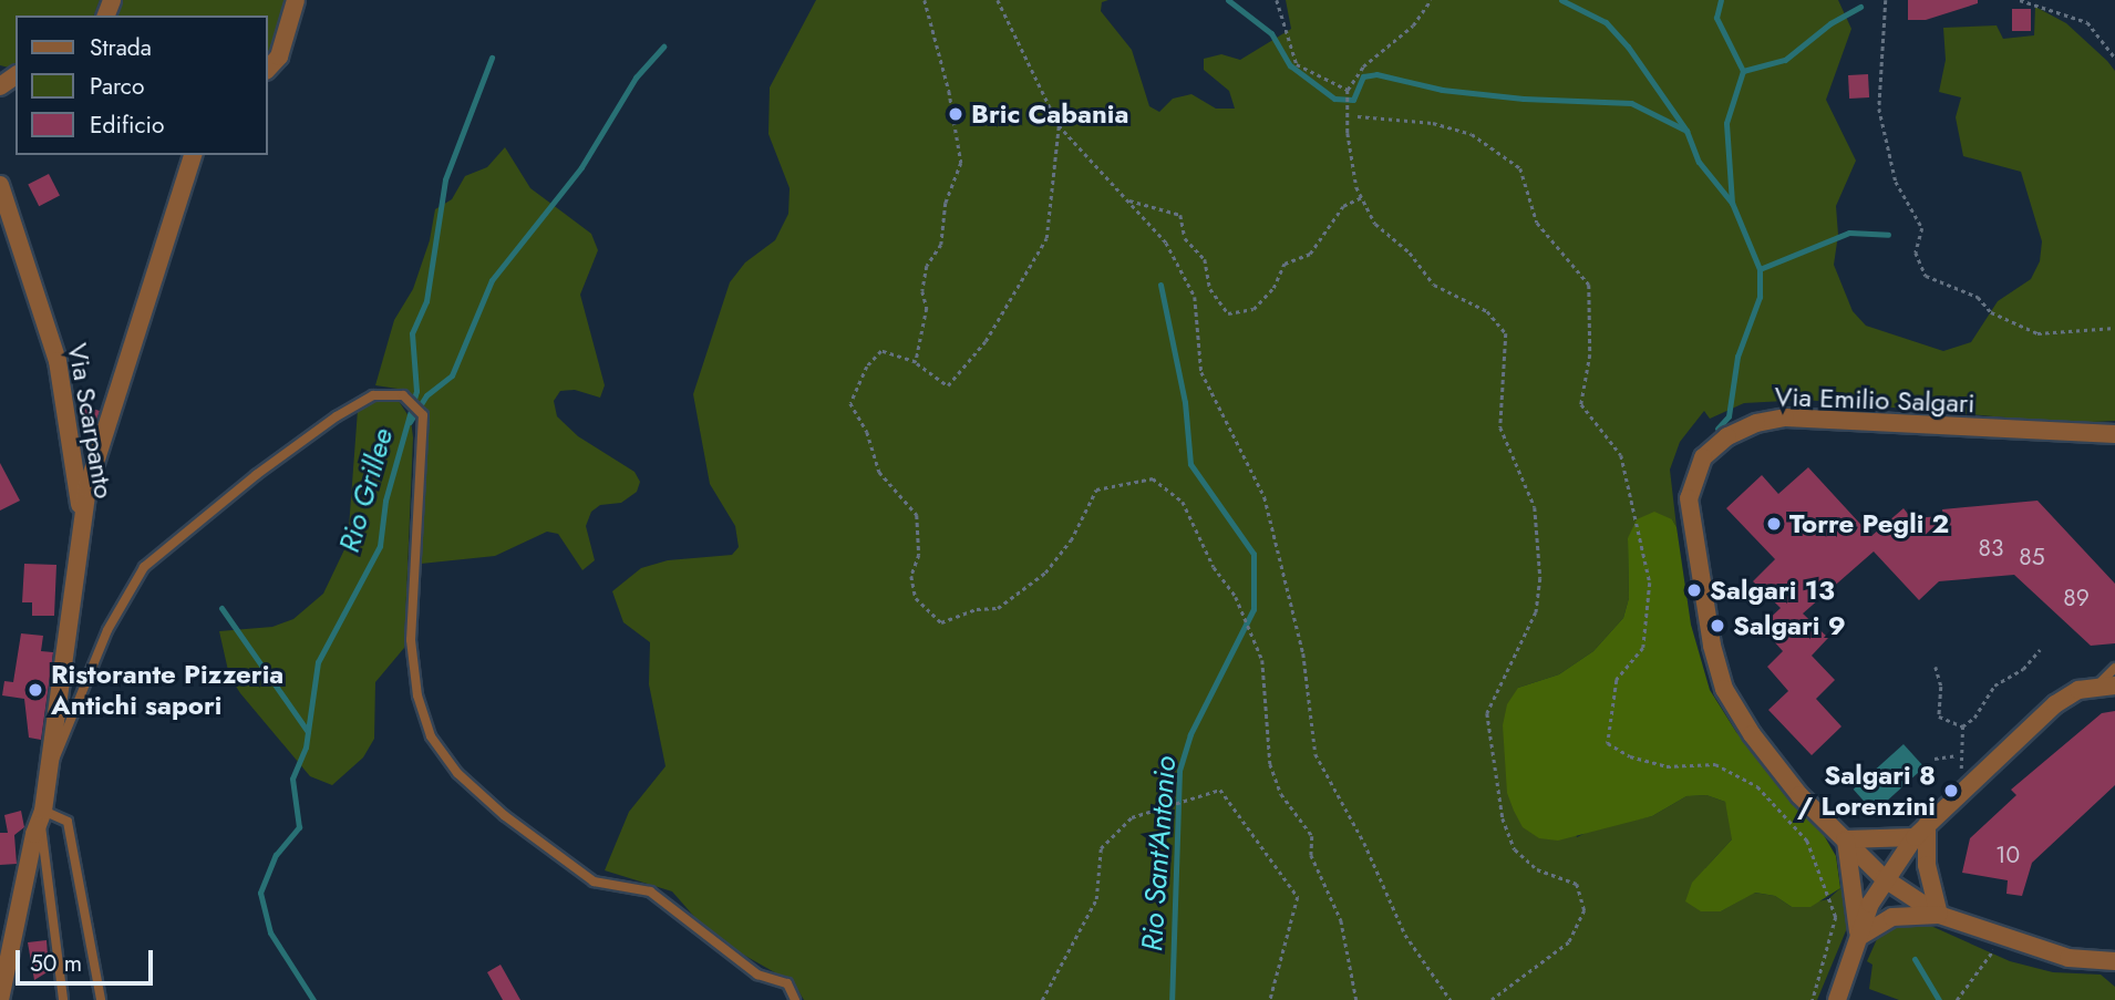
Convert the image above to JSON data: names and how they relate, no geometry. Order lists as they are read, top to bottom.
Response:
{
  "streets": {
    "street": ["Via Emilio Salgari", "Via Scarpanto"]
  },
  "water": ["Rio Grillee", "Rio Sant'Antonio"],
  "places": [
    "Bric Cabania",
    "Torre Pegli 2",
    "Salgari 13",
    "Salgari 9",
    "Ristorante Pizzeria Antichi sapori",
    "Salgari 8 / Lorenzini"
  ],
  "house_numbers": [
    "83",
    "85",
    "89",
    "10"
  ],
  "legend": ["Strada", "Parco", "Edificio"],
  "scale_bar": "50 m"
}
